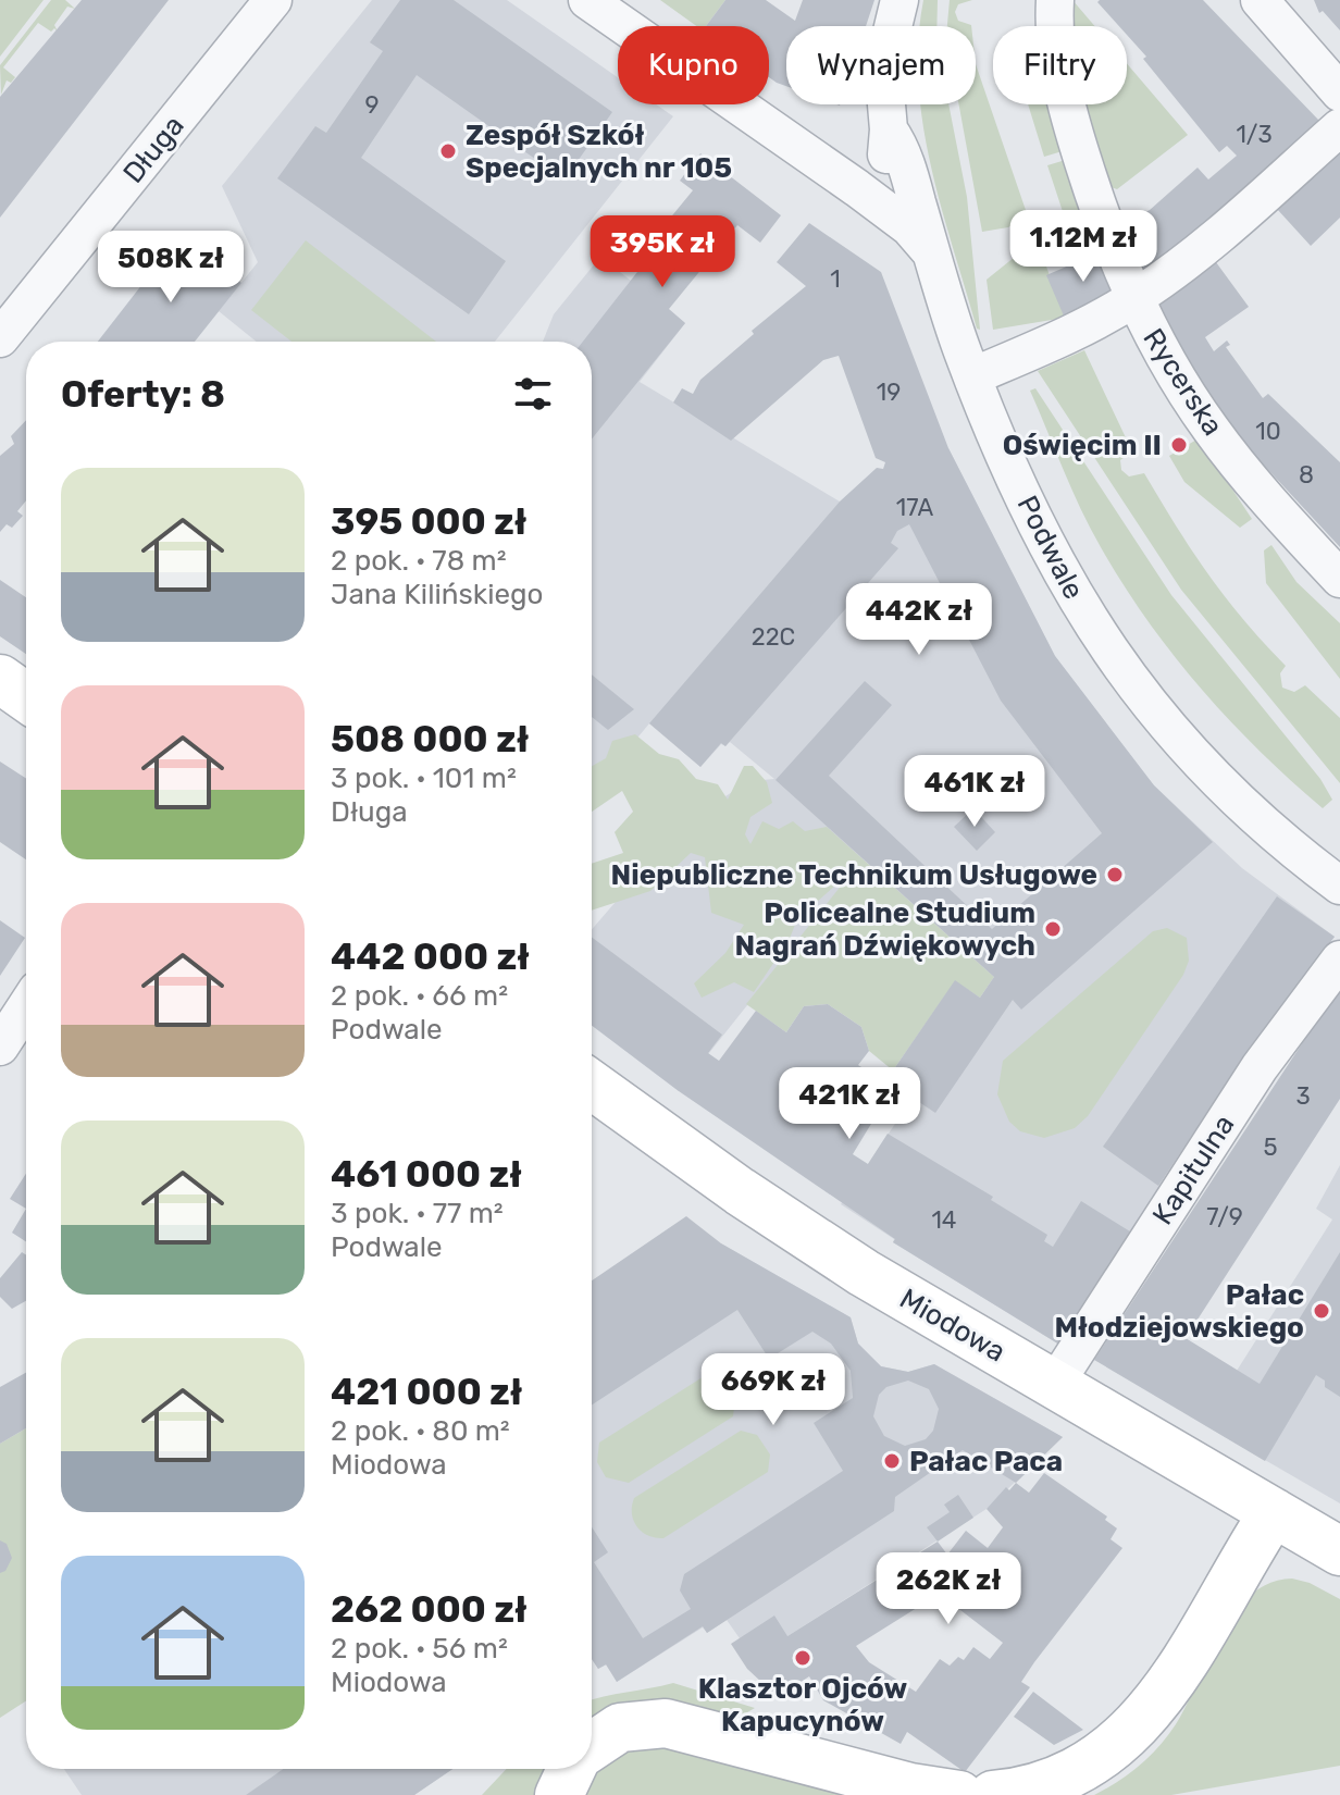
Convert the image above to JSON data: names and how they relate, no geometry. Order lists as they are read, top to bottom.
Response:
{
  "streets": {
    "street": [
      "Długa",
      "Rycerska",
      "Podwale",
      "Kapitulna",
      "Miodowa"
    ]
  },
  "crossings": [
    ["Kapitulna", "Miodowa"]
  ],
  "places": [
    "Zespół Szkół Specjalnych nr 105",
    "Oświęcim II",
    "Niepubliczne Technikum Usługowe",
    "Policealne Studium Nagrań Dźwiękowych",
    "Pałac Młodziejowskiego",
    "Pałac Paca",
    "Klasztor Ojców Kapucynów"
  ],
  "house_numbers": [
    "9",
    "1/3",
    "1",
    "19",
    "10",
    "8",
    "17A",
    "22C",
    "3",
    "5",
    "7/9",
    "14"
  ],
  "page": {
    "chip": ["Kupno", "Wynajem", "Filtry"],
    "price": [
      "1.12M zł",
      "395K zł",
      "508K zł",
      "442K zł",
      "461K zł",
      "421K zł",
      "669K zł",
      "262K zł"
    ],
    "heading": "Oferty: 8",
    "list": [
      {
        "name": "395 000 zł",
        "note": "2 pok. · 78 m² · Jana Kilińskiego"
      },
      {
        "name": "508 000 zł",
        "note": "3 pok. · 101 m² · Długa"
      },
      {
        "name": "442 000 zł",
        "note": "2 pok. · 66 m² · Podwale"
      },
      {
        "name": "461 000 zł",
        "note": "3 pok. · 77 m² · Podwale"
      },
      {
        "name": "421 000 zł",
        "note": "2 pok. · 80 m² · Miodowa"
      },
      {
        "name": "262 000 zł",
        "note": "2 pok. · 56 m² · Miodowa"
      }
    ]
  }
}
